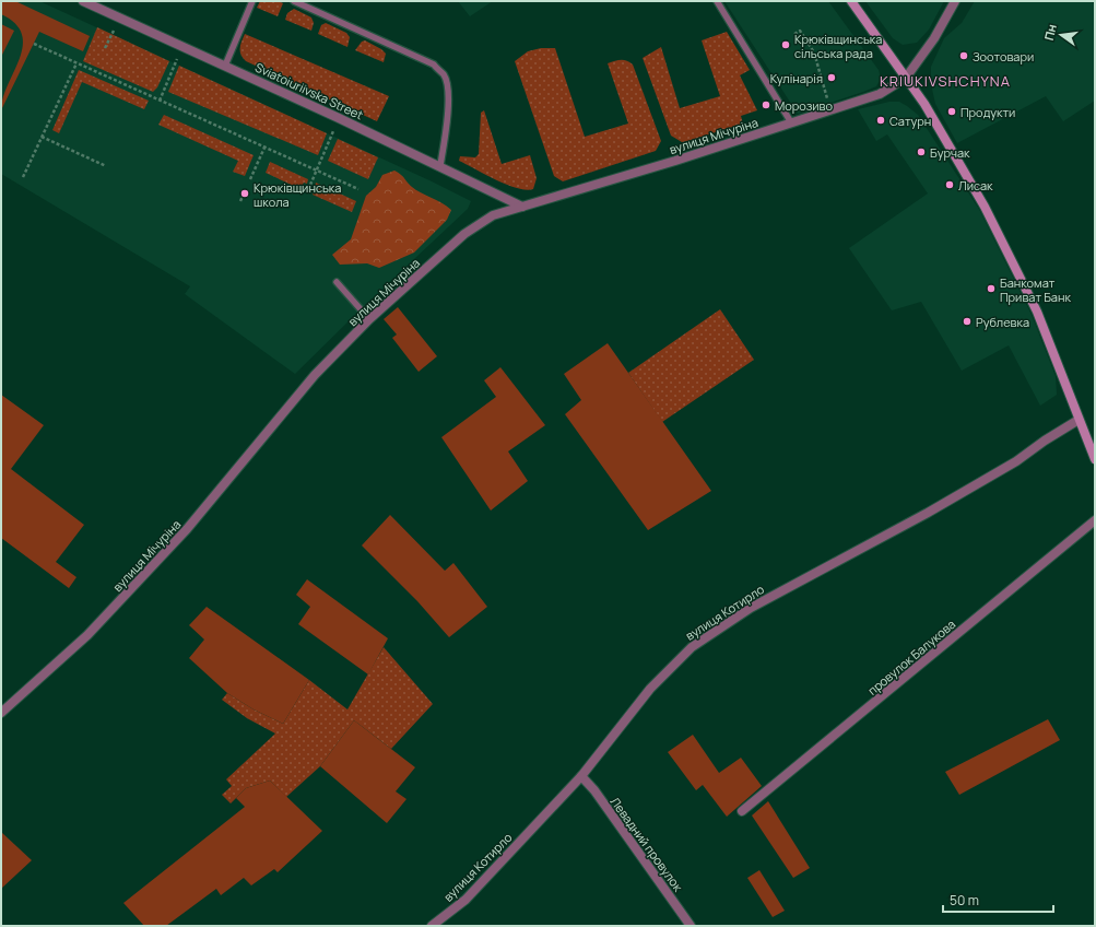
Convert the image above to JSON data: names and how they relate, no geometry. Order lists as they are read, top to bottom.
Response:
{
  "streets": {
    "street": [
      "Sviatoiuriivska Street",
      "вулиця Мічуріна",
      "вулиця Котирло",
      "провулок Балукова",
      "Левадний провулок"
    ]
  },
  "crossings": [
    ["Sviatoiuriivska Street", "вулиця Мічуріна"],
    ["вулиця Котирло", "Левадний провулок"]
  ],
  "districts": ["KRIUKIVSHCHYNA"],
  "places": [
    "Крюківщинська сільська рада",
    "Зоотовари",
    "Кулінарія",
    "Морозиво",
    "Продукти",
    "Сатурн",
    "Бурчак",
    "Лисак",
    "Крюківщинська школа",
    "Банкомат Приват Банк",
    "Рублевка"
  ],
  "scale_bar": "50 m",
  "north": "left"
}
